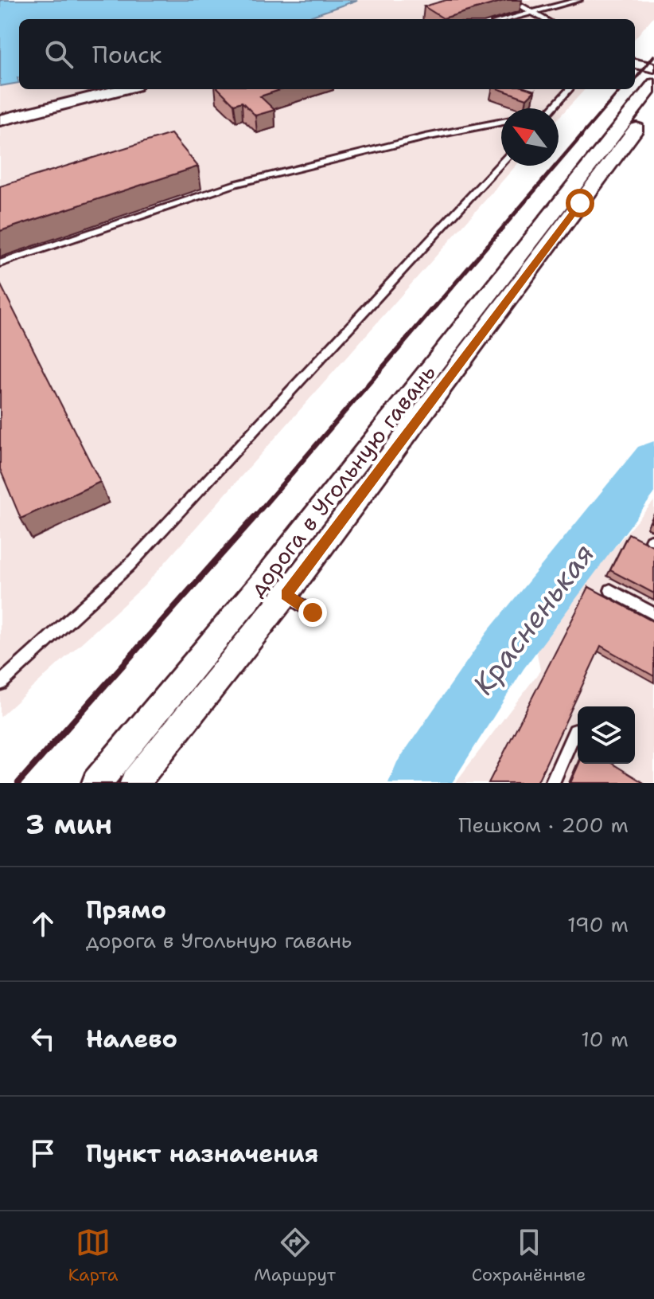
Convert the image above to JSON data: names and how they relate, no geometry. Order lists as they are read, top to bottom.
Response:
{
  "streets": {
    "street": ["дорога в Угольную гавань"]
  },
  "water": ["Красненькая"],
  "north": "top left",
  "page": {
    "search": "Поиск",
    "heading": ["3 мин", "Пешком · 200 m"],
    "list": [
      ["Прямо", "дорога в Угольную гавань", "190 m"],
      ["Налево", "10 m"],
      "Пункт назначения"
    ],
    "nav": ["Карта", "Маршрут", "Сохранённые"]
  }
}
